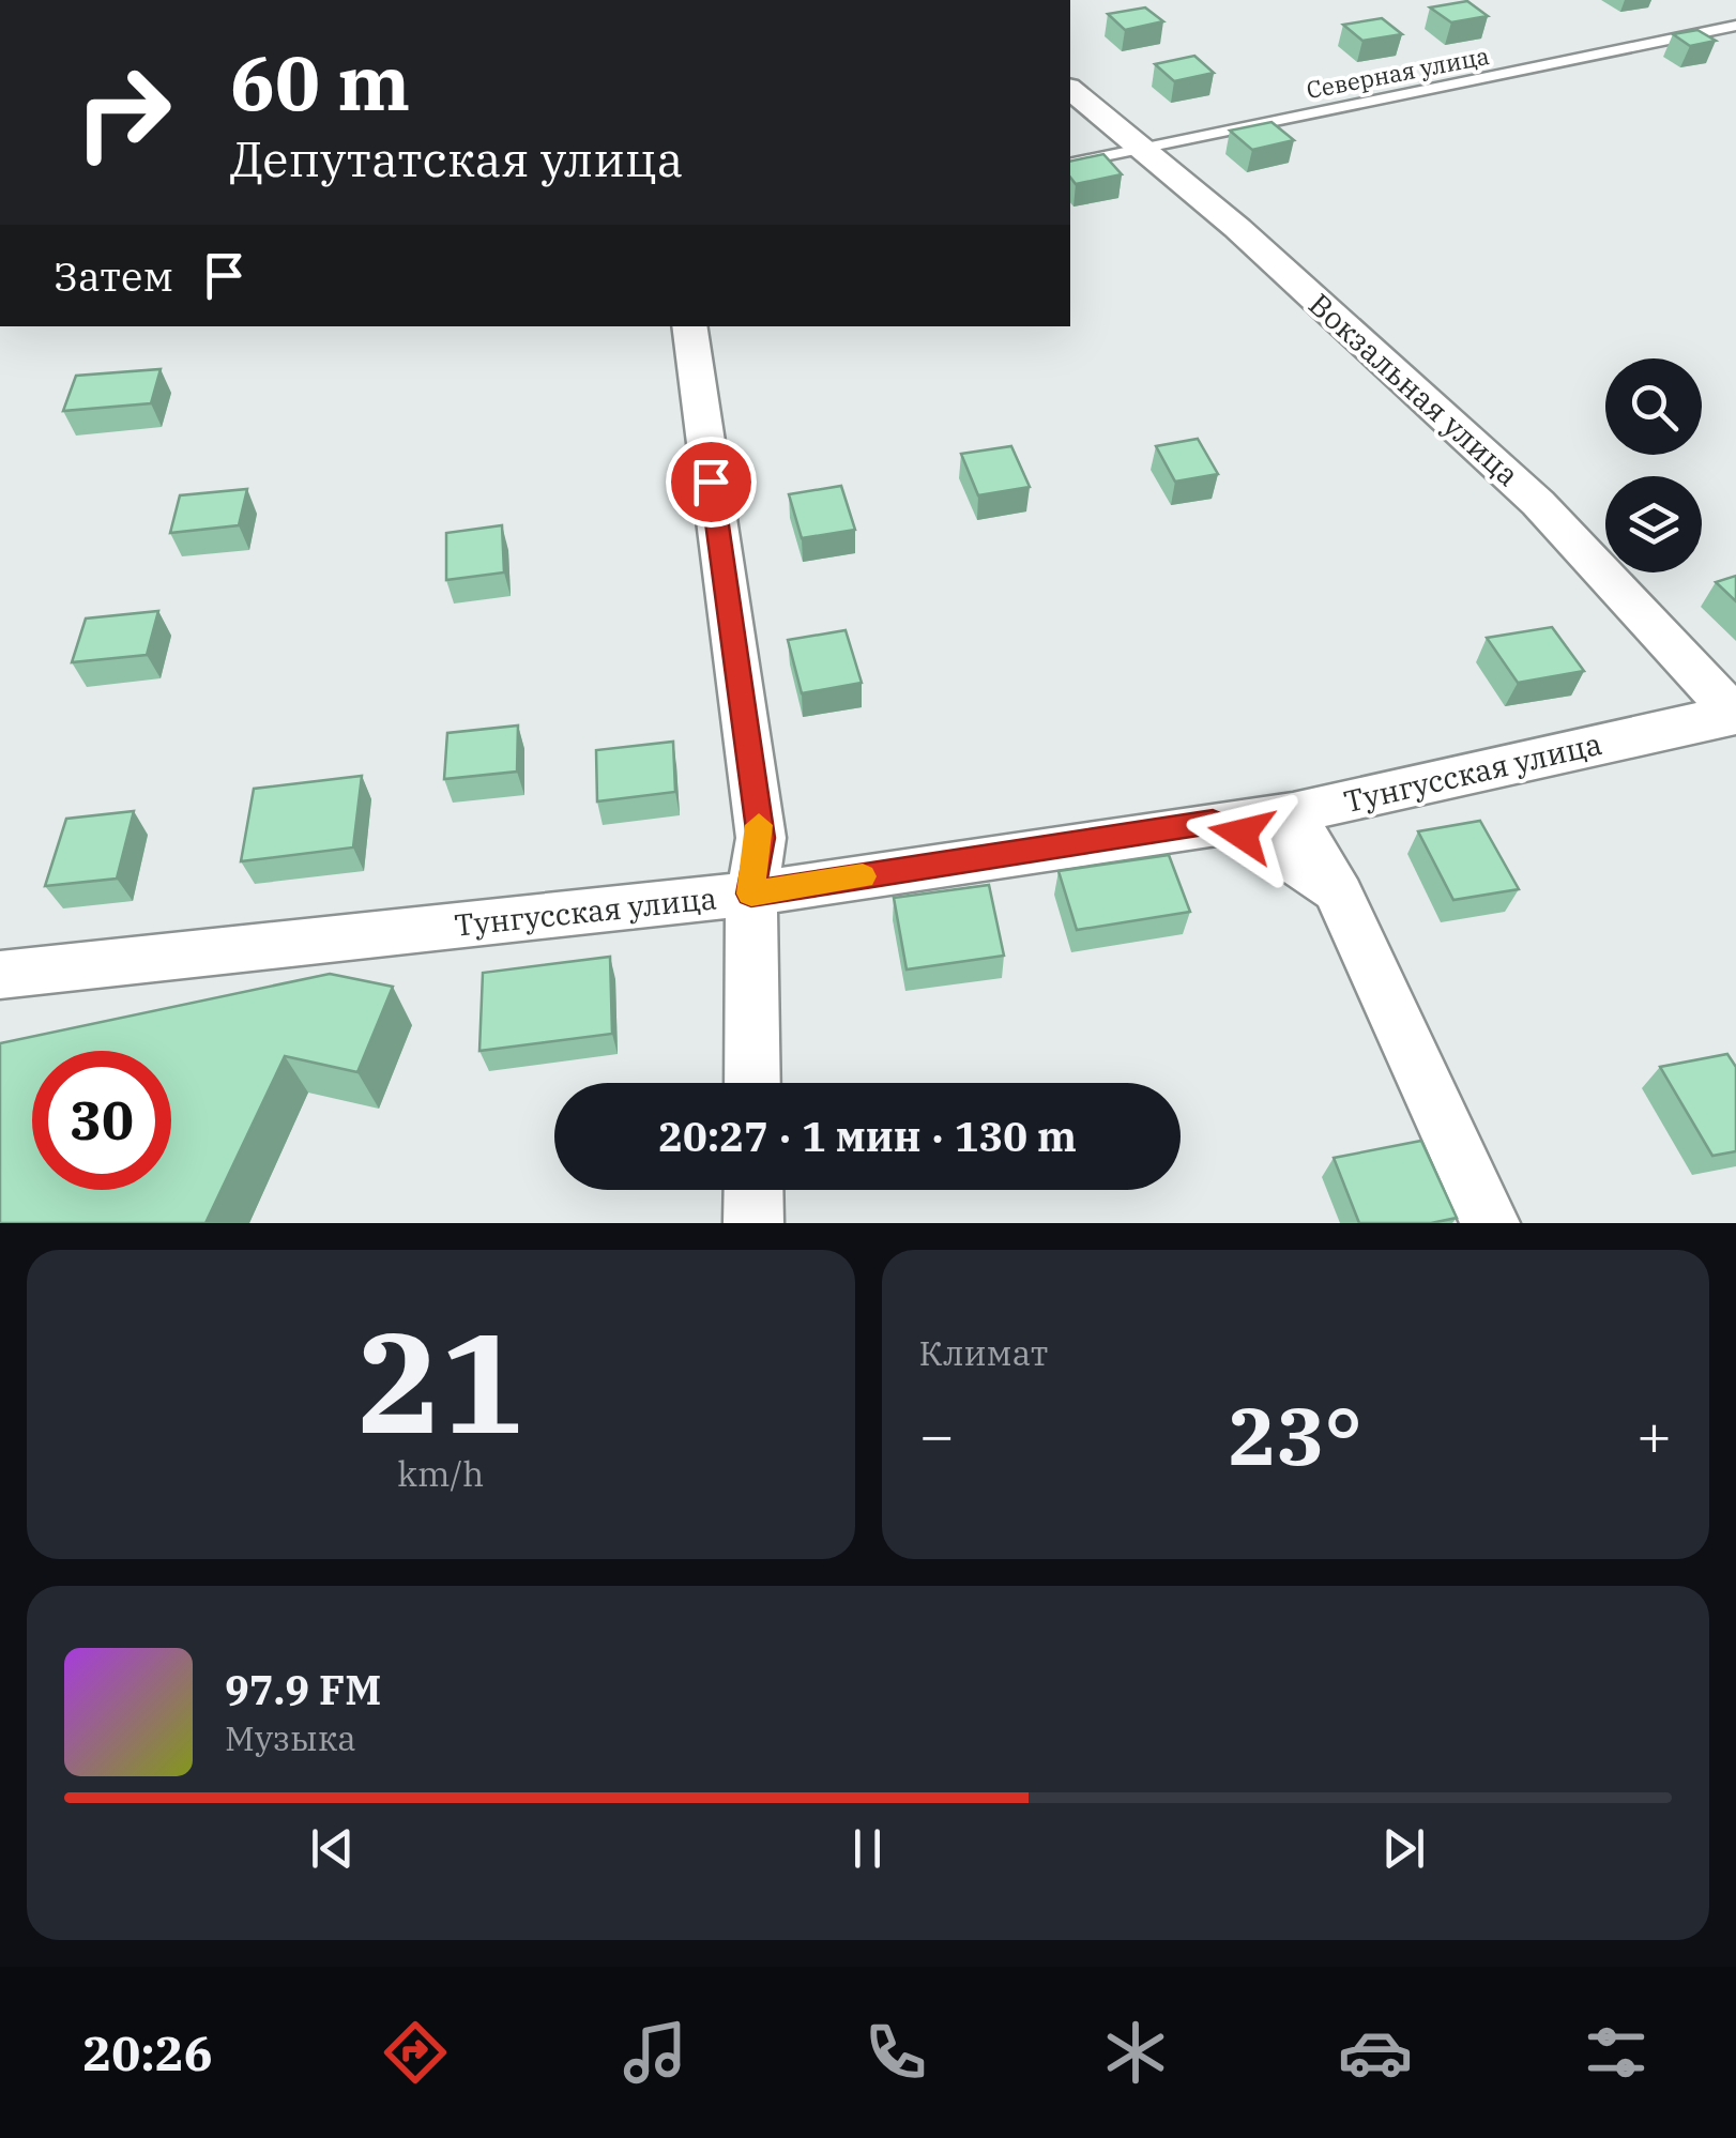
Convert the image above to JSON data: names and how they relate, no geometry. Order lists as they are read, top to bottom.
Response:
{
  "streets": {
    "street": ["Вокзальная улица", "Тунгусская улица"],
    "lane": ["Северная улица"]
  },
  "crossings": [
    ["Северная улица", "Вокзальная улица"],
    ["Вокзальная улица", "Тунгусская улица"]
  ],
  "page": {
    "turn": ["60 m", "Депутатская улица"],
    "then": "Затем",
    "limit": "30",
    "trip": "20:27 · 1 мин · 130 m",
    "tile": [
      ["21", "km/h"],
      "Климат"
    ],
    "heat": ["−", "23°", "+"],
    "song": ["97.9 FM", "Музыка"],
    "tabs": "20:26"
  }
}
